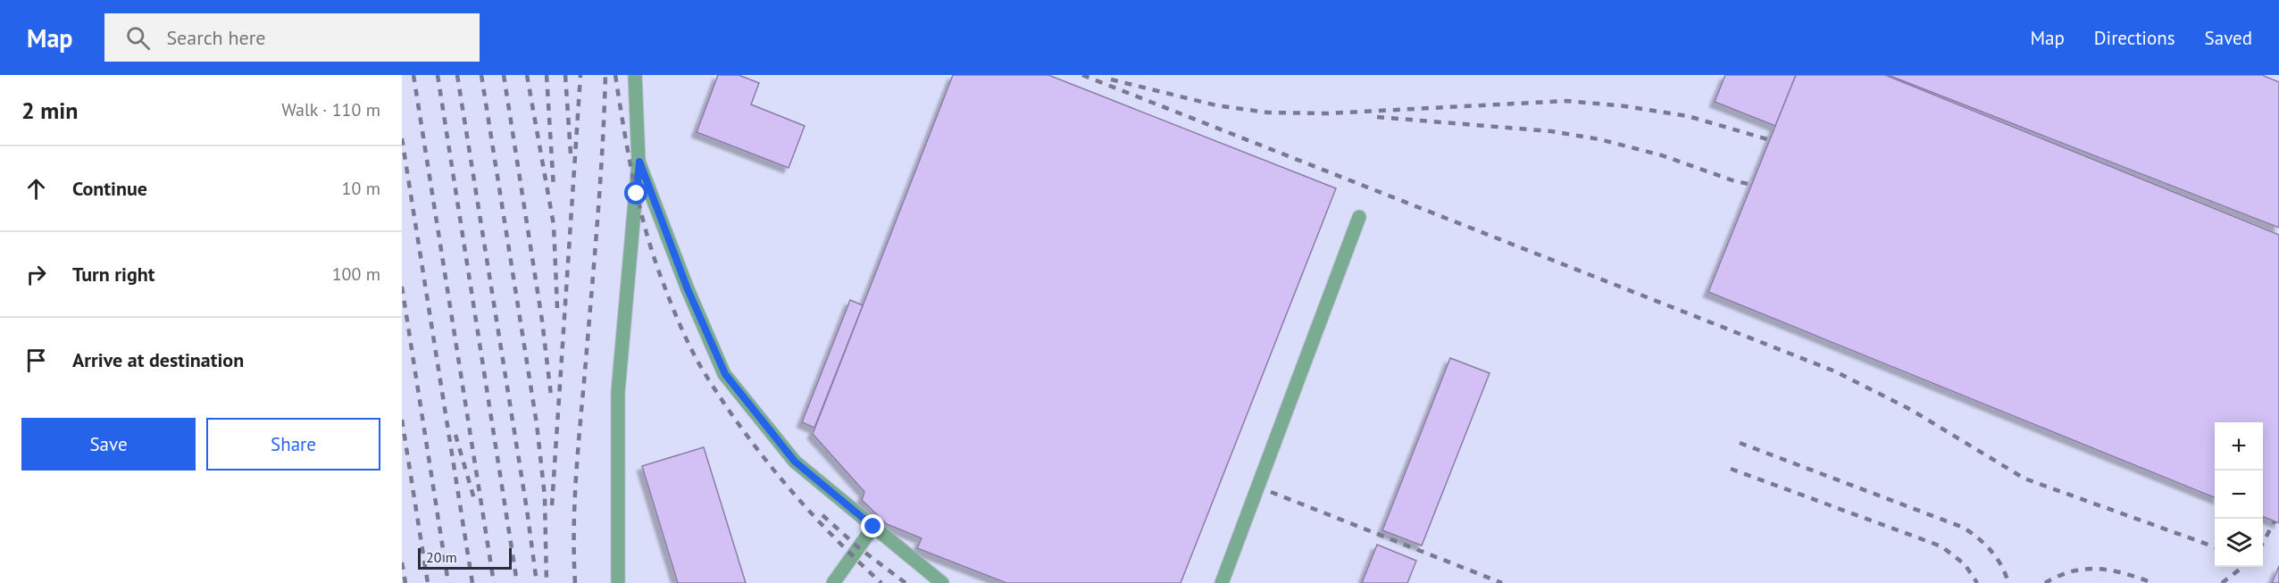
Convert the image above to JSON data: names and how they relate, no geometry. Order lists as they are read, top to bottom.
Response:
{
  "scale_bar": "20 m",
  "page": {
    "header": "Map",
    "search": "Search here",
    "nav": ["Map", "Directions", "Saved"],
    "heading": ["2 min", "Walk · 110 m"],
    "list": [
      ["Continue", "10 m"],
      ["Turn right", "100 m"],
      "Arrive at destination"
    ],
    "buttons": ["Save", "Share"],
    "map_buttons": ["+", "−"],
    "scale": "20 m"
  }
}
